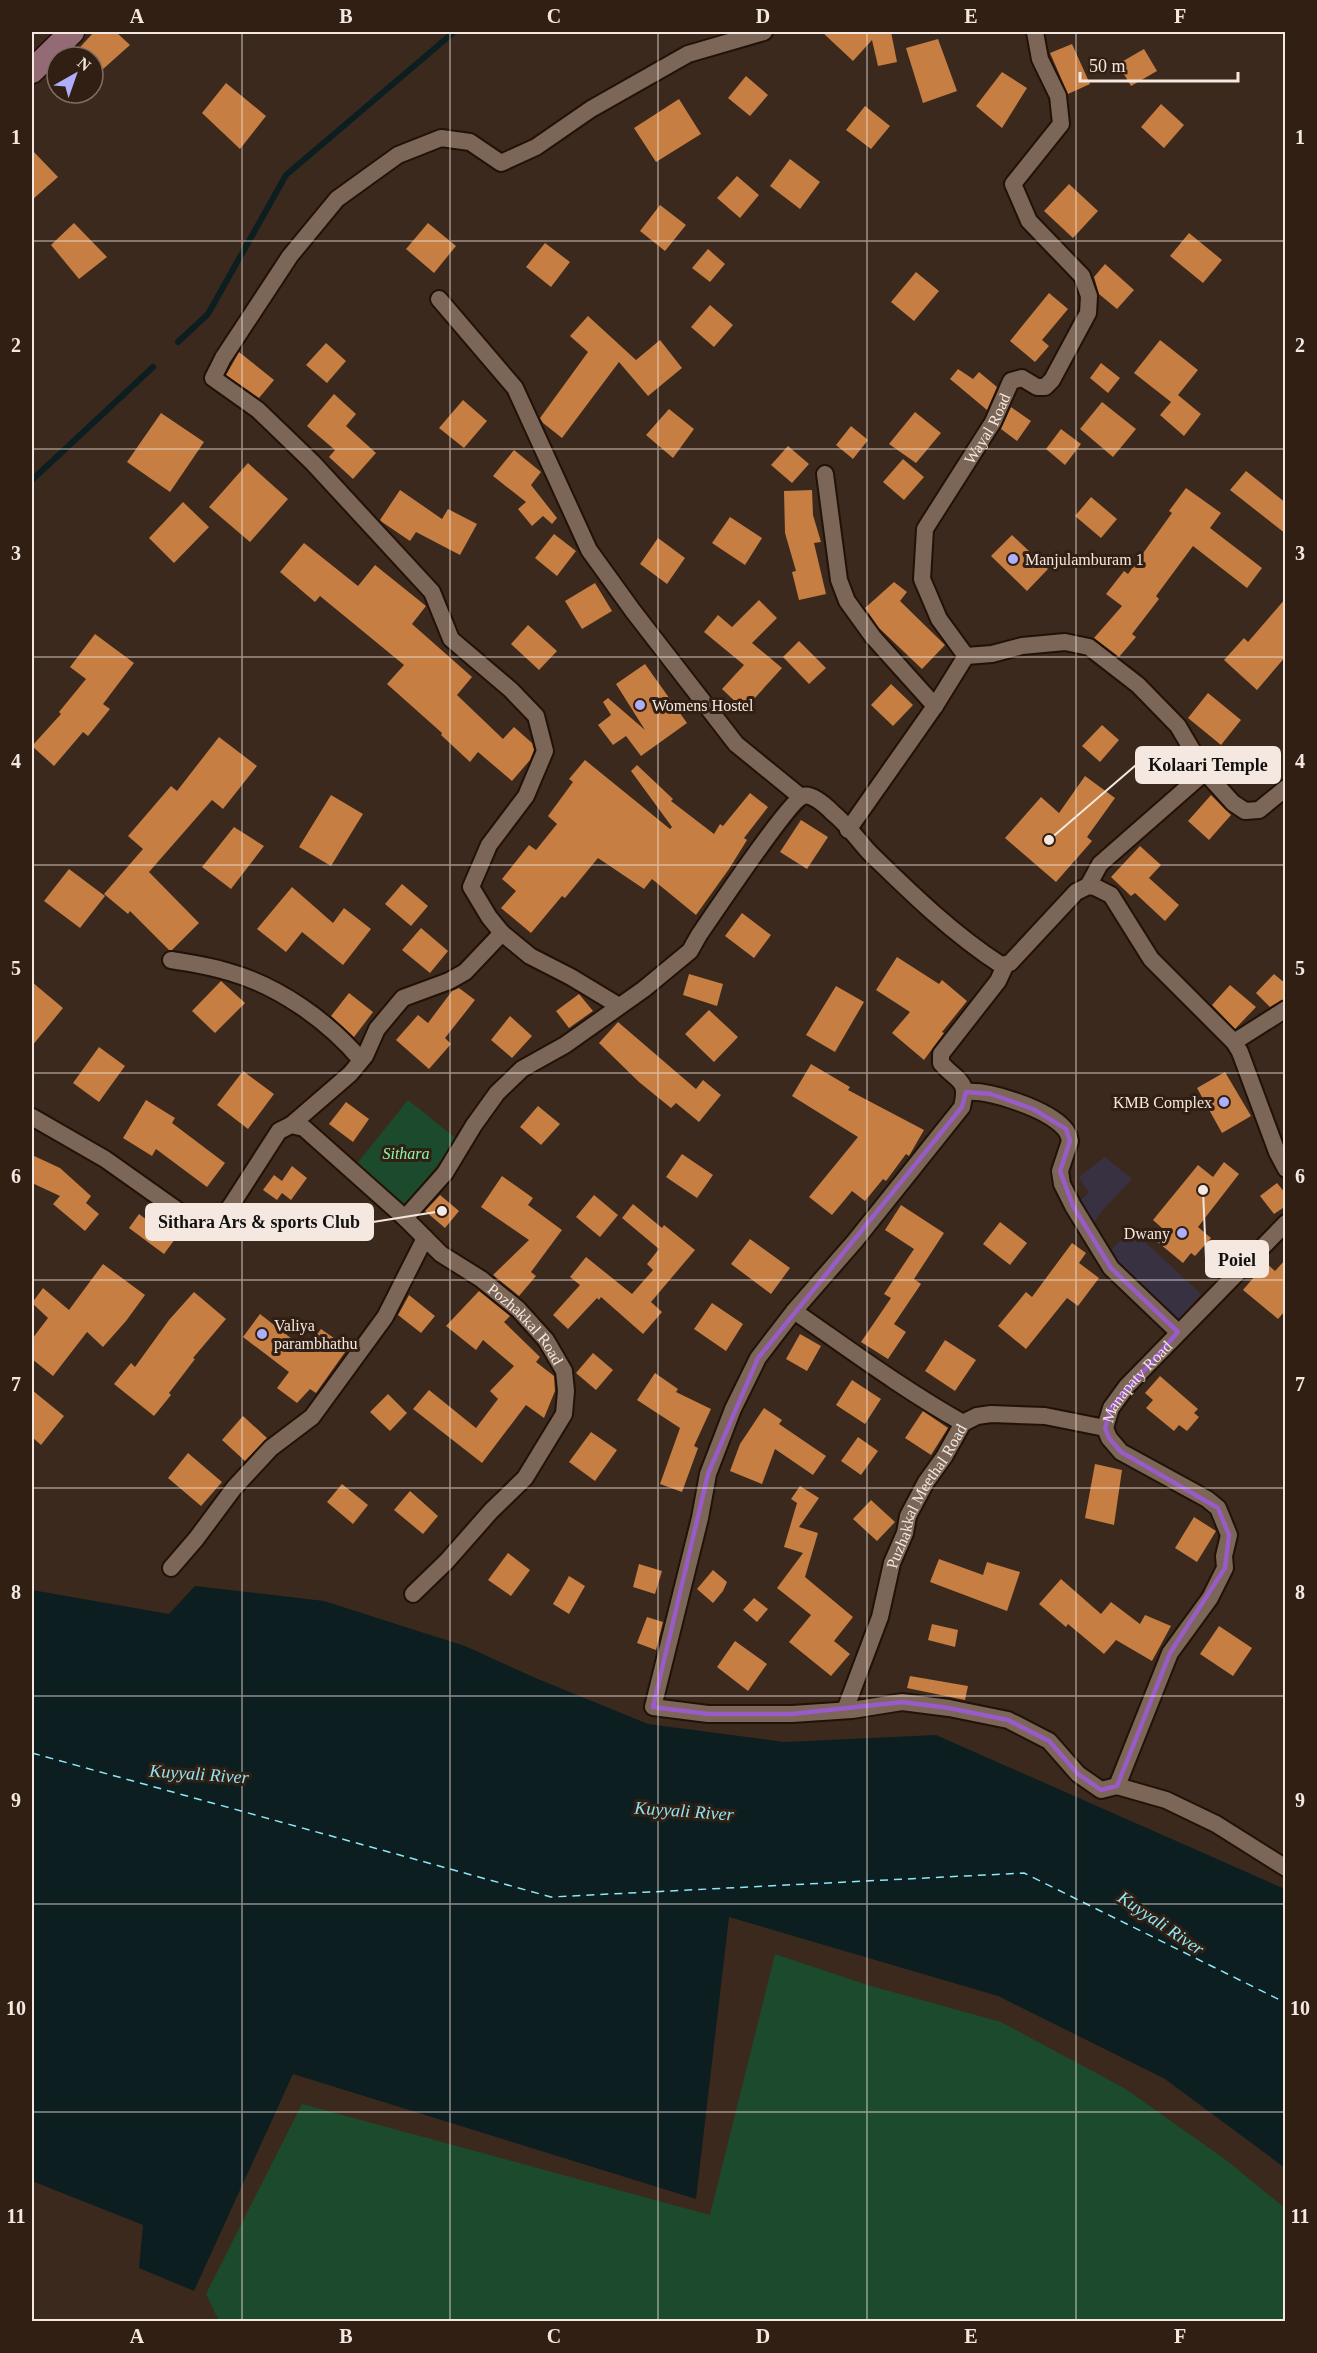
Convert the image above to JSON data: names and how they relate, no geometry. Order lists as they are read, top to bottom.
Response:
{
  "streets": {
    "street": [
      "Wayal Road",
      "Pozhakkal Road",
      "Manapaty Road",
      "Puzhakkal Meethal Road"
    ]
  },
  "crossings": [
    ["Manapaty Road", "Puzhakkal Meethal Road"]
  ],
  "water": ["Kuyyali River"],
  "parks": ["Sithara"],
  "places": [
    "Manjulamburam 1",
    "Womens Hostel",
    "Kolaari Temple",
    "KMB Complex",
    "Poiel",
    "Sithara Ars & sports Club",
    "Dwany",
    "Valiya parambhathu"
  ],
  "scale_bar": "50 m",
  "north": "top right",
  "grid": {
    "columns": [
      "A",
      "B",
      "C",
      "D",
      "E",
      "F"
    ],
    "rows": [
      "1",
      "2",
      "3",
      "4",
      "5",
      "6",
      "7",
      "8",
      "9",
      "10",
      "11"
    ]
  }
}
